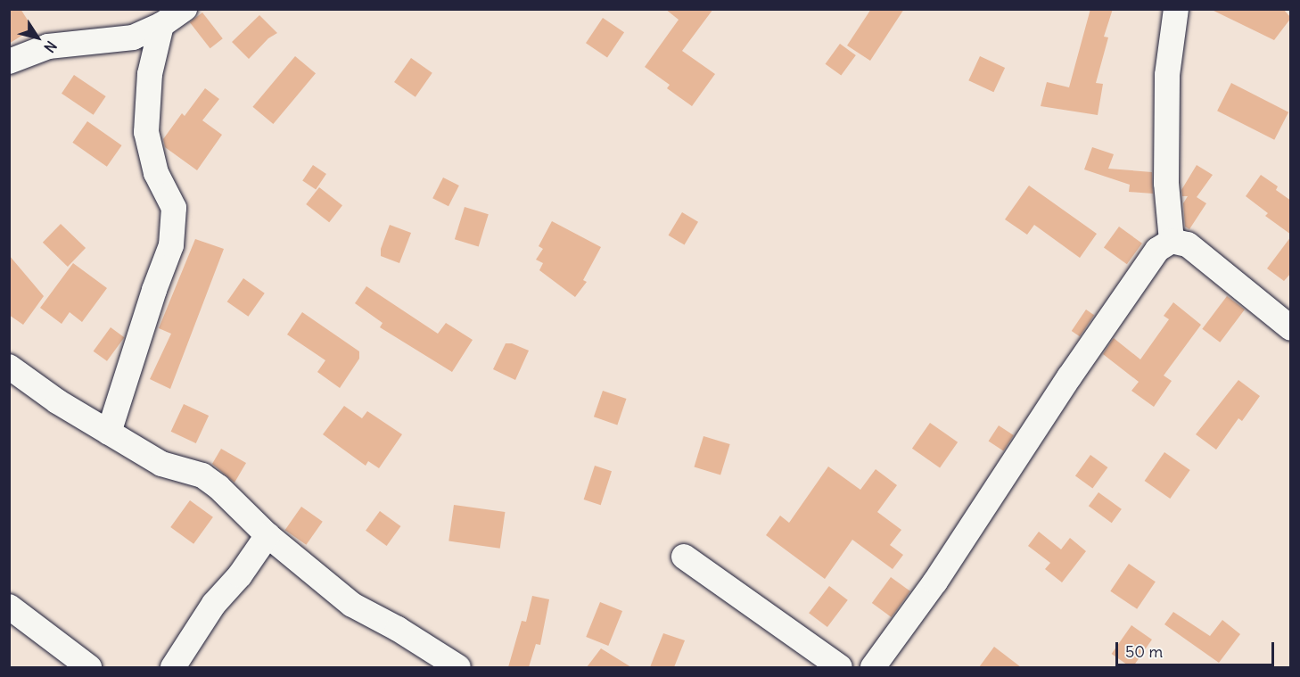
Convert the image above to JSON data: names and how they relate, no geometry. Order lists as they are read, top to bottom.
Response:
{
  "scale_bar": "50 m",
  "north": "bottom right"
}
